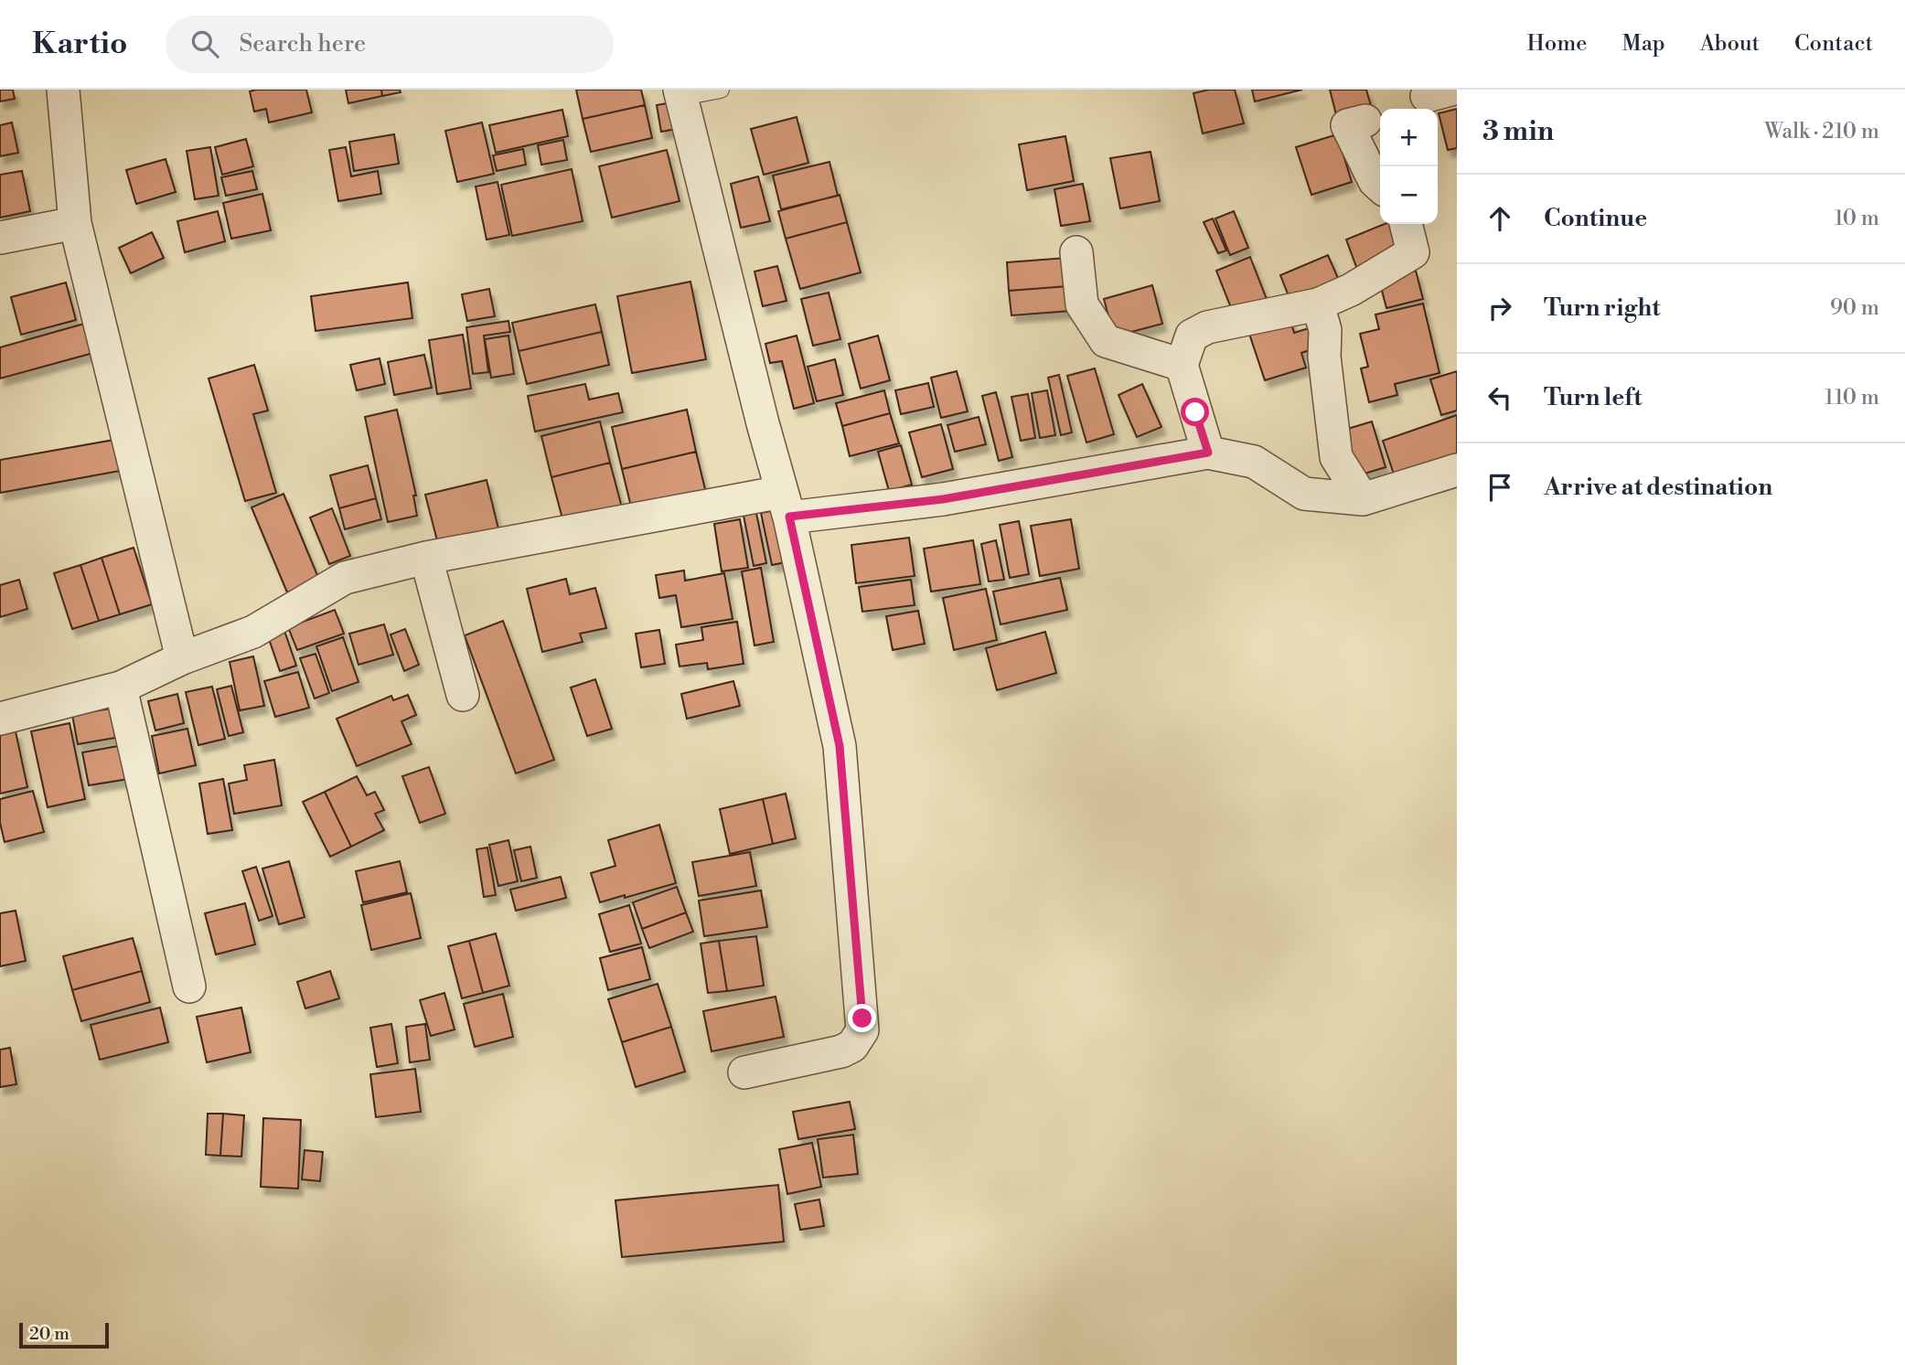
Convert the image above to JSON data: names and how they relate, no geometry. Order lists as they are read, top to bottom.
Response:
{
  "scale_bar": "20 m",
  "page": {
    "header": "Kartio",
    "search": "Search here",
    "nav": [
      "Home",
      "Map",
      "About",
      "Contact"
    ],
    "heading": ["3 min", "Walk · 210 m"],
    "map_buttons": ["+", "−"],
    "list": [
      ["Continue", "10 m"],
      ["Turn right", "90 m"],
      ["Turn left", "110 m"],
      "Arrive at destination"
    ],
    "scale": "20 m"
  }
}
